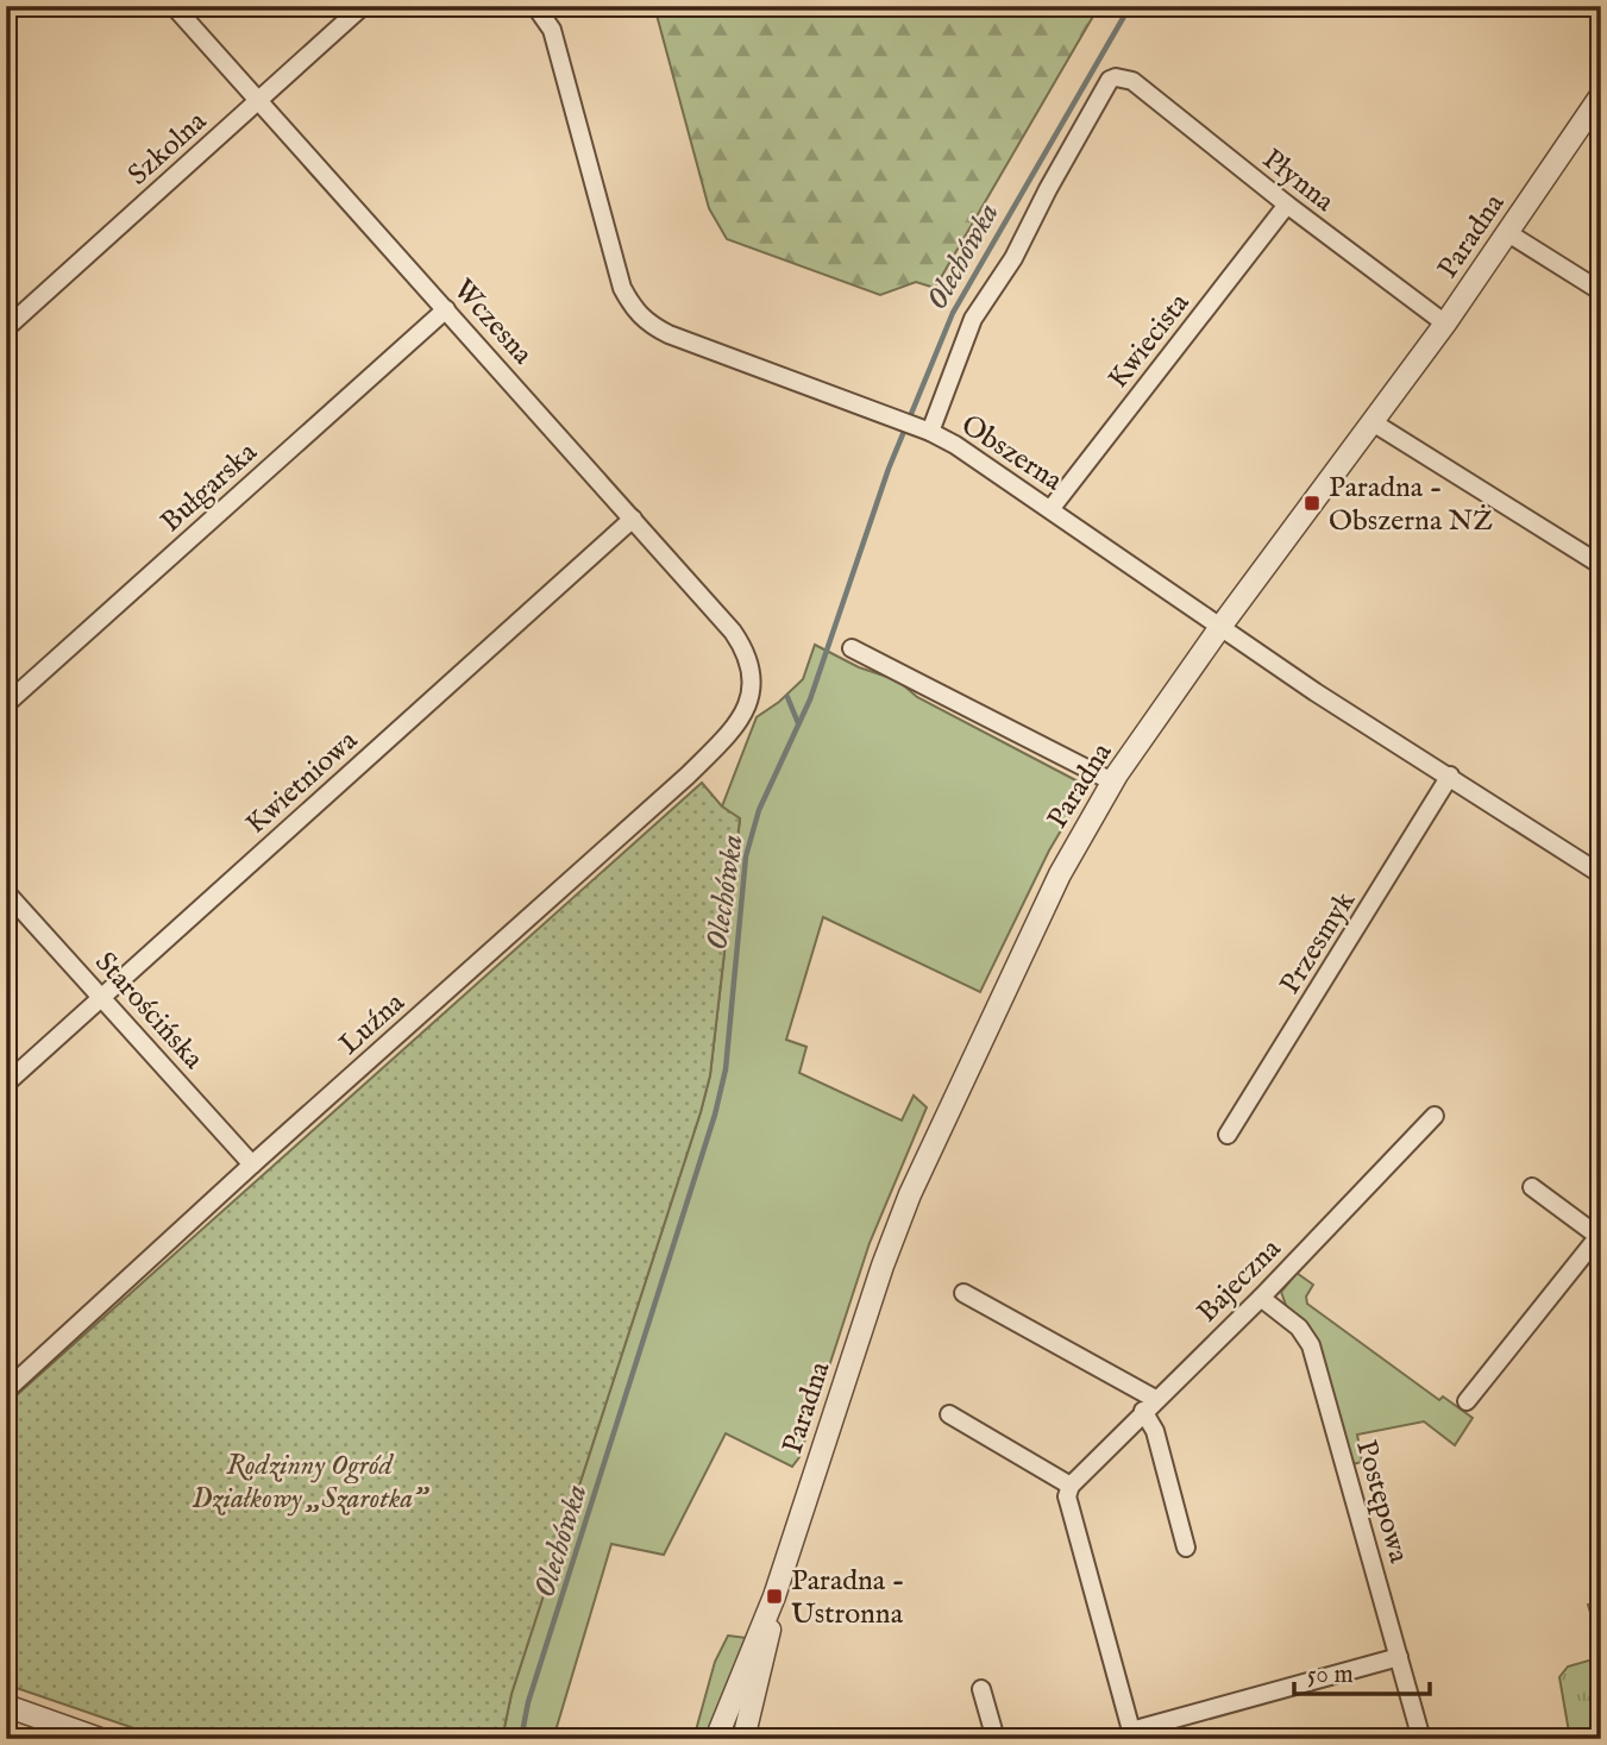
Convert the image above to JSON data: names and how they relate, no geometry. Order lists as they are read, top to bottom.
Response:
{
  "streets": {
    "street": [
      "Szkolna",
      "Płynna",
      "Paradna",
      "Wczesna",
      "Kwiecista",
      "Obszerna",
      "Bułgarska",
      "Kwietniowa",
      "Przesmyk",
      "Starościńska",
      "Luźna",
      "Bajeczna",
      "Postępowa"
    ]
  },
  "crossings": [
    ["Szkolna", "Wczesna"],
    ["Płynna", "Paradna"],
    ["Płynna", "Kwiecista"],
    ["Płynna", "Obszerna"],
    ["Paradna", "Obszerna"],
    ["Wczesna", "Bułgarska"],
    ["Wczesna", "Kwietniowa"],
    ["Wczesna", "Luźna"],
    ["Kwiecista", "Obszerna"],
    ["Obszerna", "Przesmyk"],
    ["Kwietniowa", "Starościńska"],
    ["Starościńska", "Luźna"],
    ["Bajeczna", "Postępowa"]
  ],
  "water": ["Olechówka"],
  "parks": ["Rodzinny Ogród Działkowy „Szarotka”"],
  "places": {
    "transit": ["Paradna - Obszerna NŻ", "Paradna - Ustronna"]
  },
  "scale_bar": "50 m"
}
